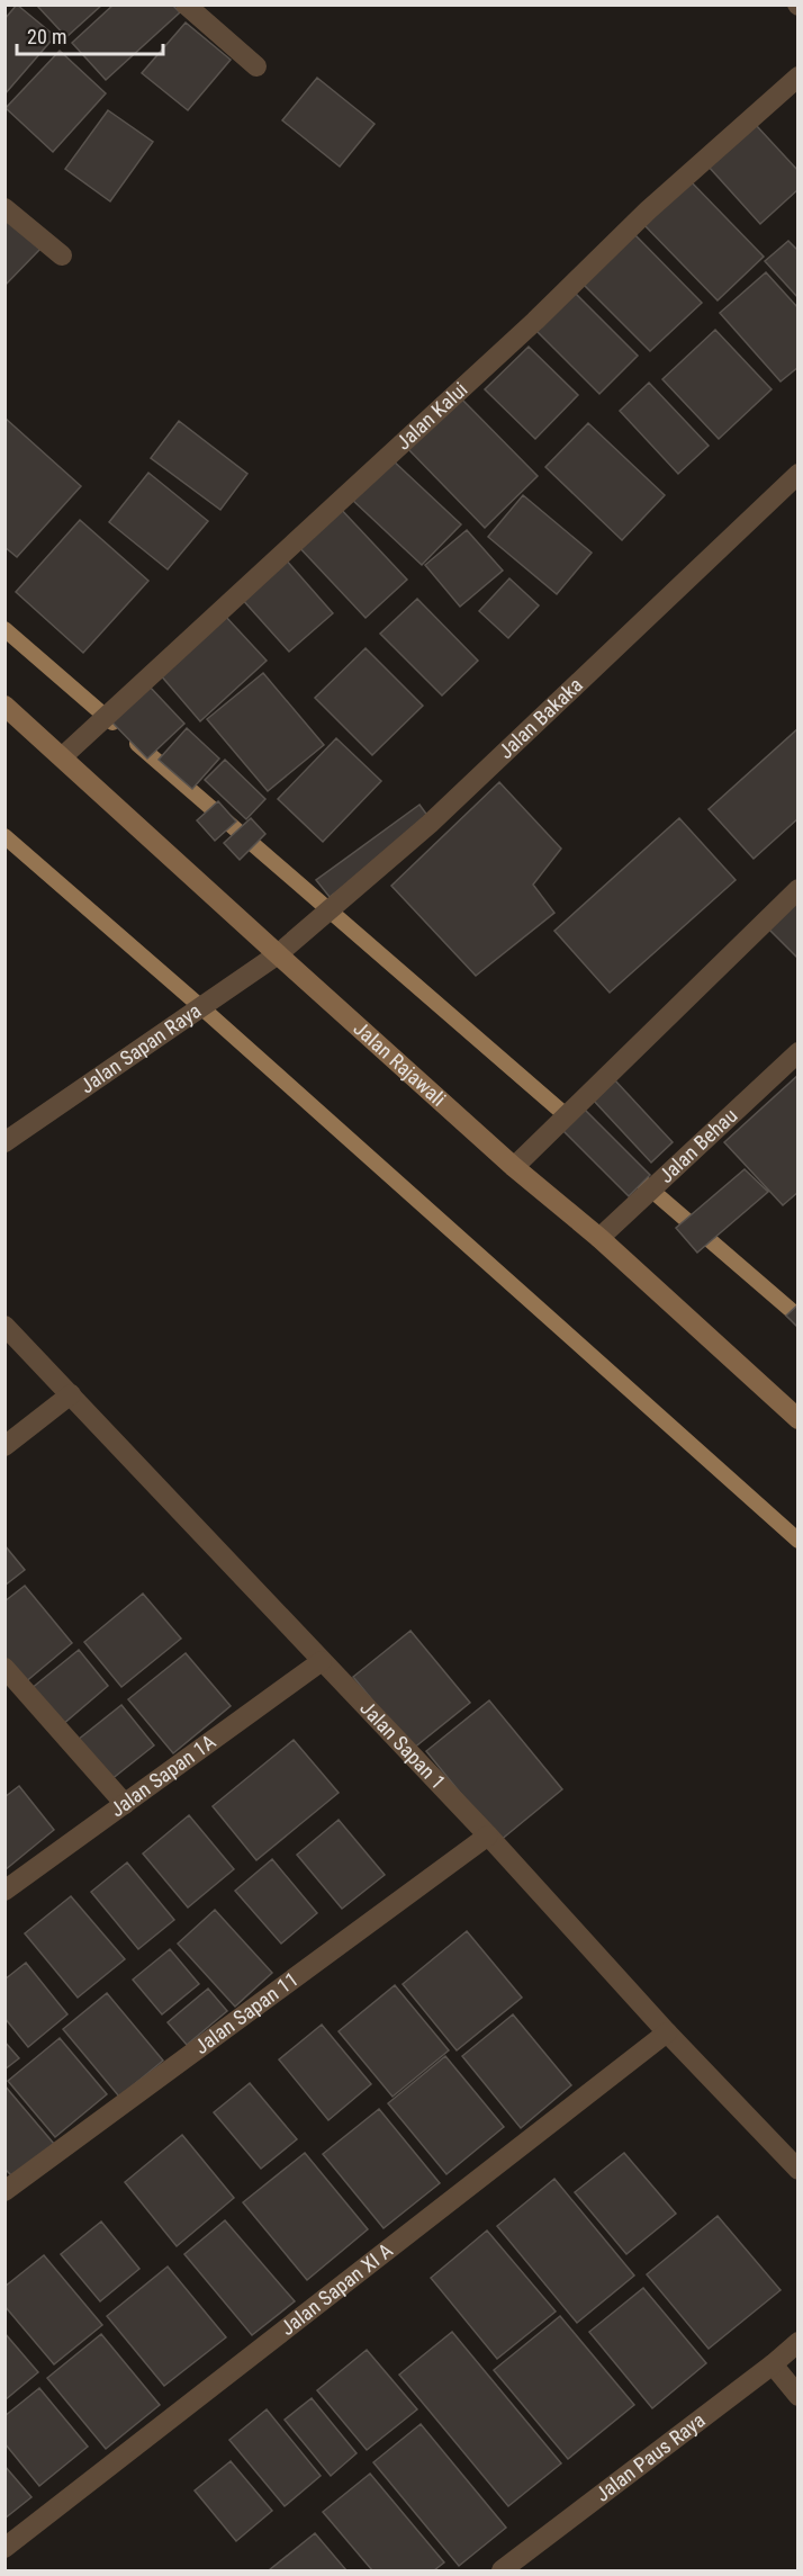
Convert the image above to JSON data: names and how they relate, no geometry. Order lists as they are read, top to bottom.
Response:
{
  "streets": {
    "main road": ["Jalan Rajawali"],
    "street": [
      "Jalan Kalui",
      "Jalan Bakaka",
      "Jalan Sapan Raya",
      "Jalan Behau",
      "Jalan Sapan 1",
      "Jalan Sapan 1A",
      "Jalan Sapan 11",
      "Jalan Sapan XI A",
      "Jalan Paus Raya"
    ]
  },
  "crossings": [
    ["Jalan Kalui", "Jalan Rajawali"],
    ["Jalan Bakaka", "Jalan Sapan Raya"],
    ["Jalan Bakaka", "Jalan Rajawali"],
    ["Jalan Sapan Raya", "Jalan Rajawali"],
    ["Jalan Rajawali", "Jalan Behau"],
    ["Jalan Sapan 1", "Jalan Sapan 1A"],
    ["Jalan Sapan 1", "Jalan Sapan 11"],
    ["Jalan Sapan 1", "Jalan Sapan XI A"]
  ],
  "scale_bar": "20 m"
}
